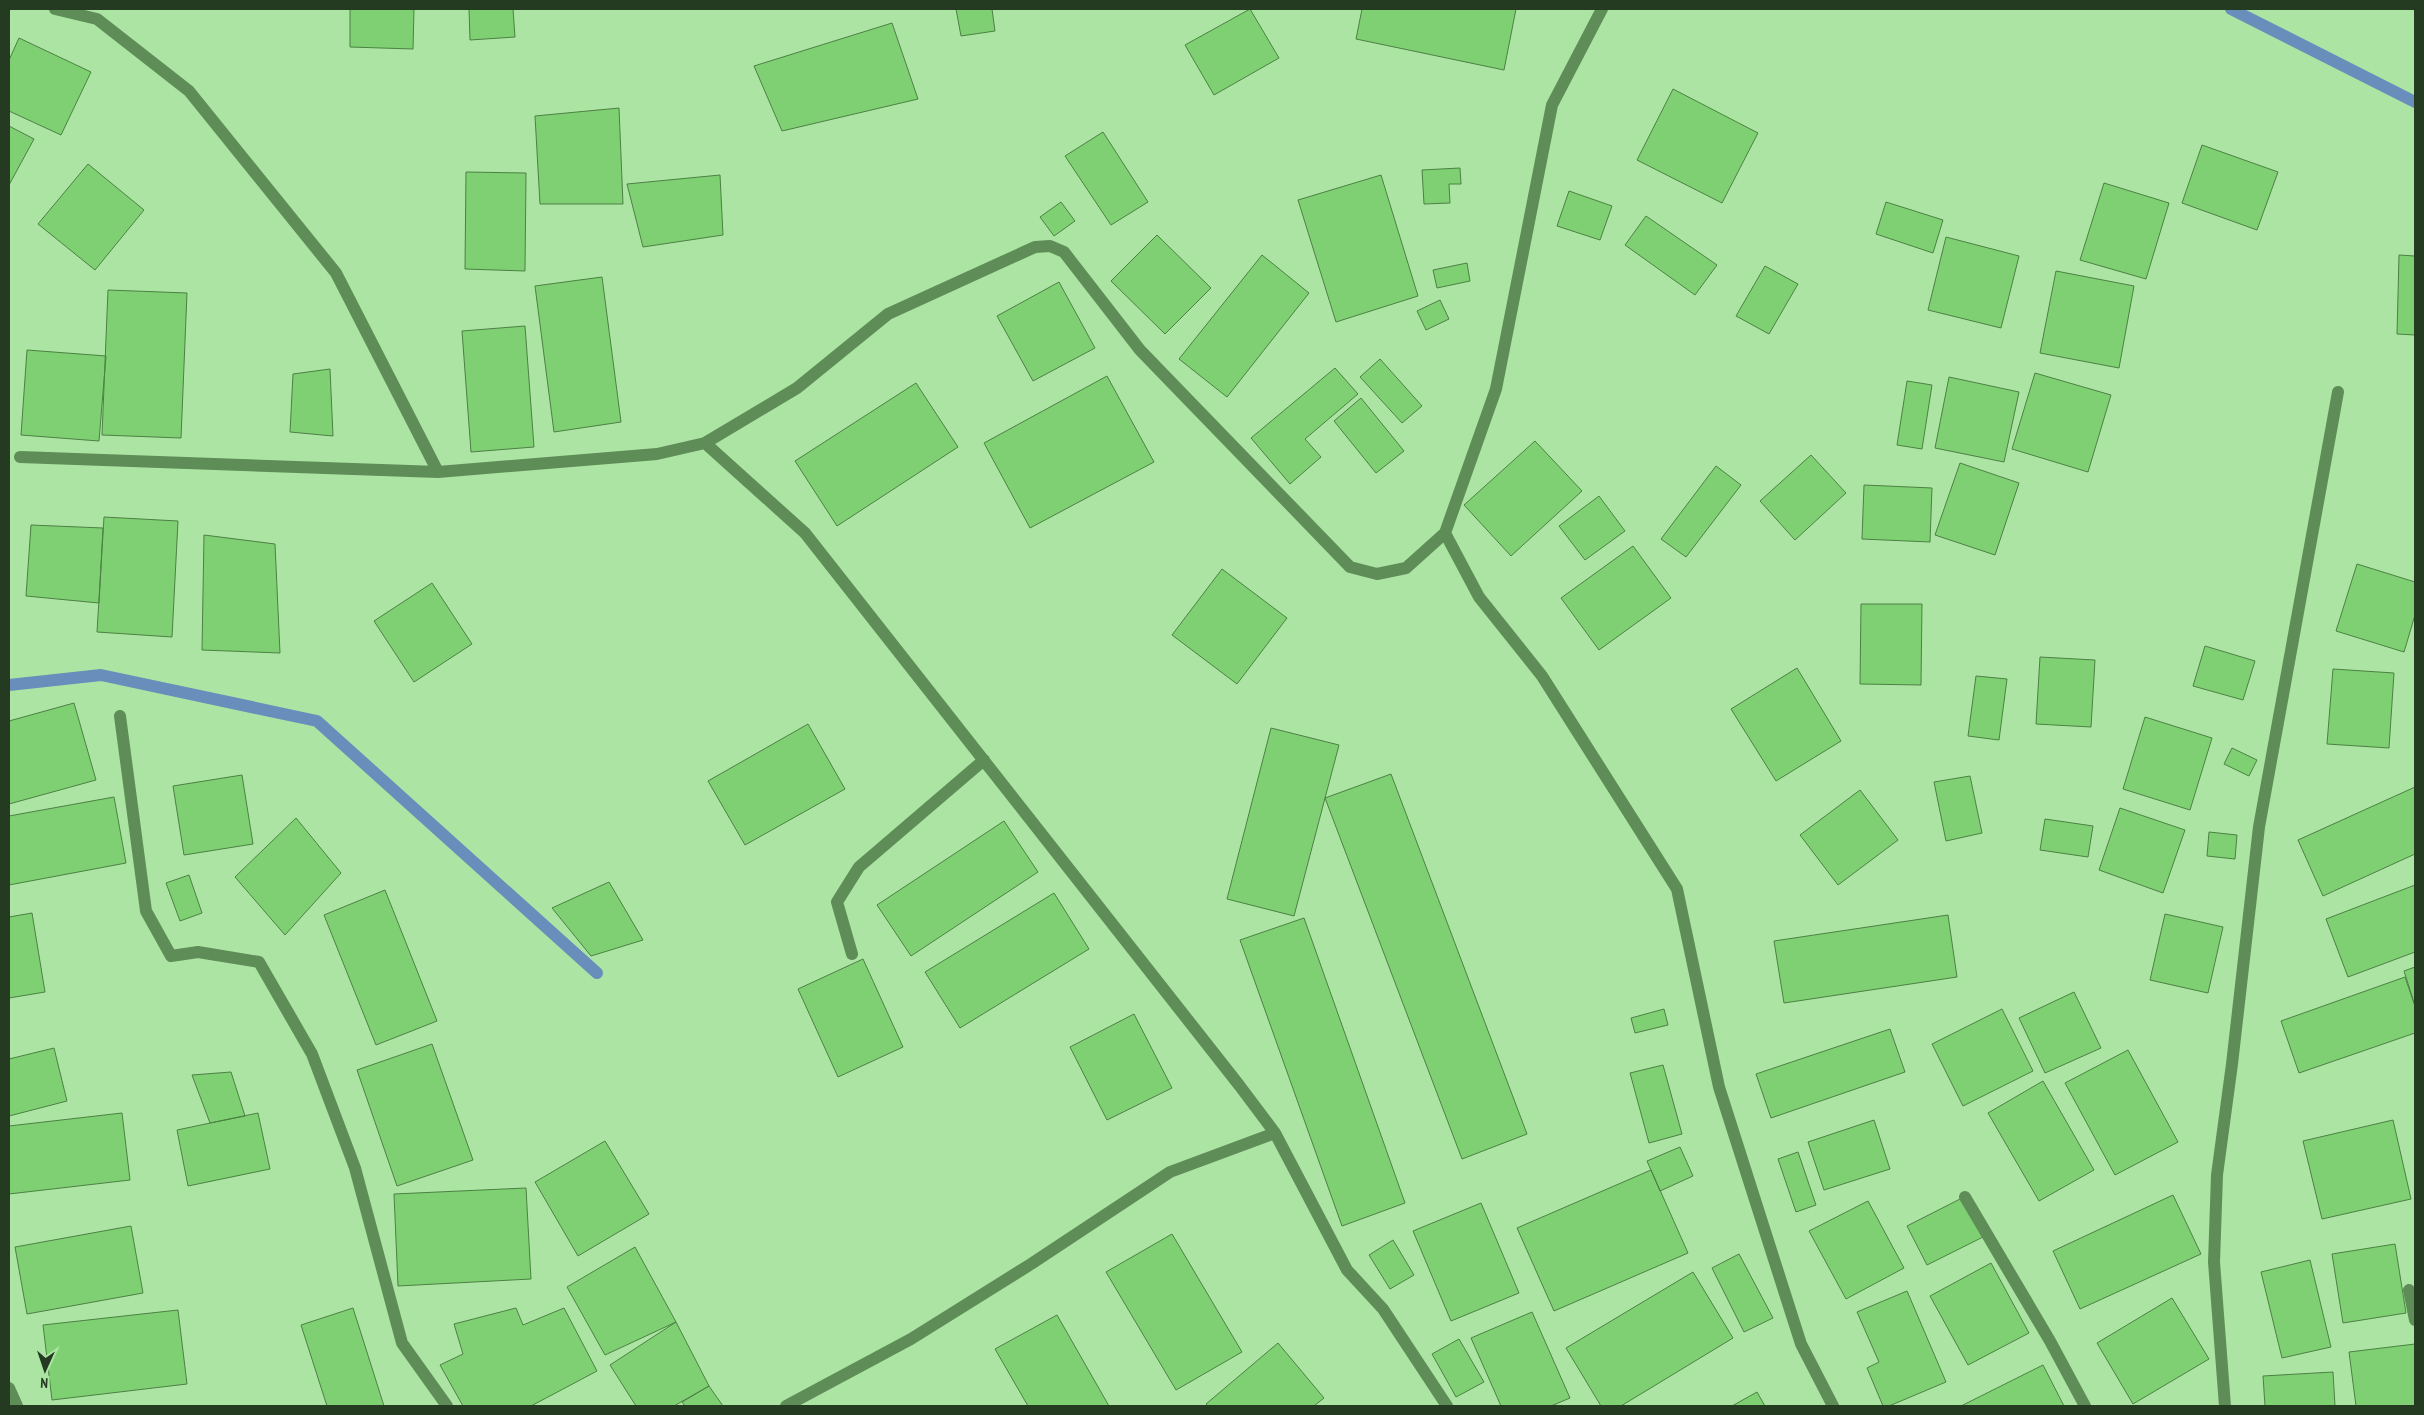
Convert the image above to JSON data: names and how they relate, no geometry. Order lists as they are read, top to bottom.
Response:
{
  "north": "bottom"
}
